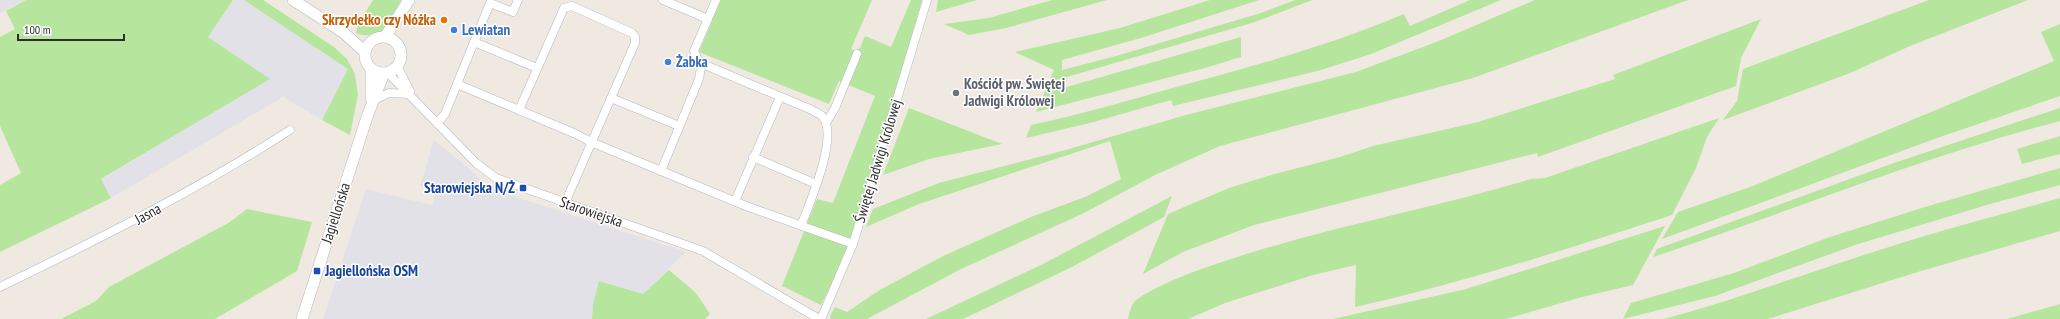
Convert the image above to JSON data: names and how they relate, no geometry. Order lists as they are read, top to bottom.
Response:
{
  "streets": {
    "street": [
      "Świętej Jadwigi Królowej",
      "Starowiejska",
      "Jagiellońska",
      "Jasna"
    ]
  },
  "crossings": [
    ["Świętej Jadwigi Królowej", "Starowiejska"],
    ["Starowiejska", "Jagiellońska"]
  ],
  "places": {
    "other": [
      "Skrzydełko czy Nóżka",
      "Lewiatan",
      "Żabka",
      "Kościół pw. Świętej Jadwigi Królowej"
    ],
    "transit": ["Starowiejska N/Ż", "Jagiellońska OSM"]
  },
  "scale_bar": "100 m"
}
